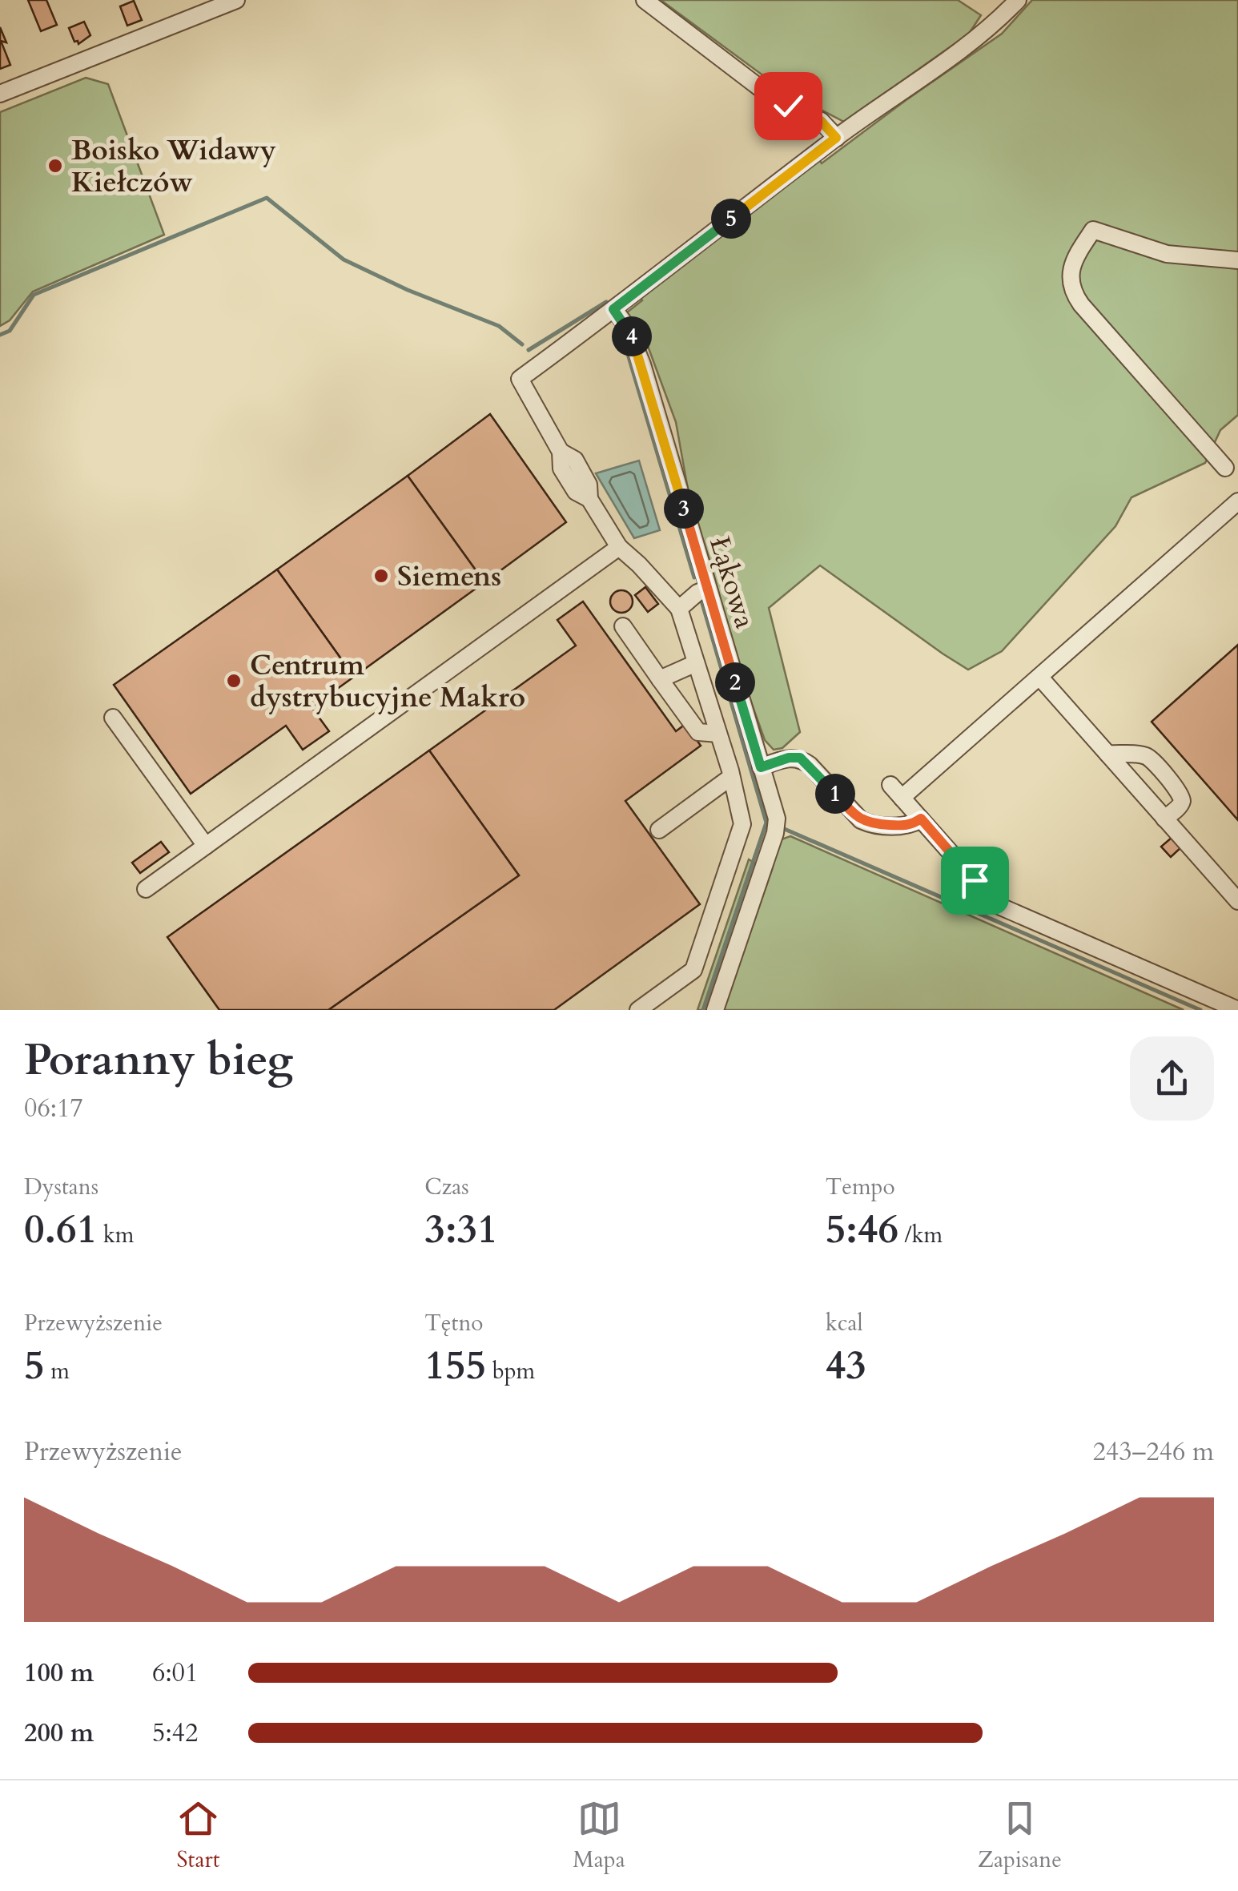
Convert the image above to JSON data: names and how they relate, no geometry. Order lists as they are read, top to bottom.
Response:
{
  "streets": {
    "street": ["Łąkowa"]
  },
  "places": ["Boisko Widawy Kiełczów", "Siemens", "Centrum dystrybucyjne Makro"],
  "page": {
    "pins": [
      "5",
      "4",
      "3",
      "2",
      "1"
    ],
    "heading": ["Poranny bieg", "06:17"],
    "stats": [
      ["Dystans", "0.61 km"],
      ["Czas", "3:31"],
      ["Tempo", "5:46 /km"],
      ["Przewyższenie", "5 m"],
      ["Tętno", "155 bpm"],
      ["kcal", "43"]
    ],
    "chart": ["Przewyższenie", "243–246 m"],
    "list": [
      {
        "name": "100 m",
        "note": "6:01"
      },
      {
        "name": "200 m",
        "note": "5:42"
      }
    ],
    "tabs": ["Start", "Mapa", "Zapisane"]
  }
}
